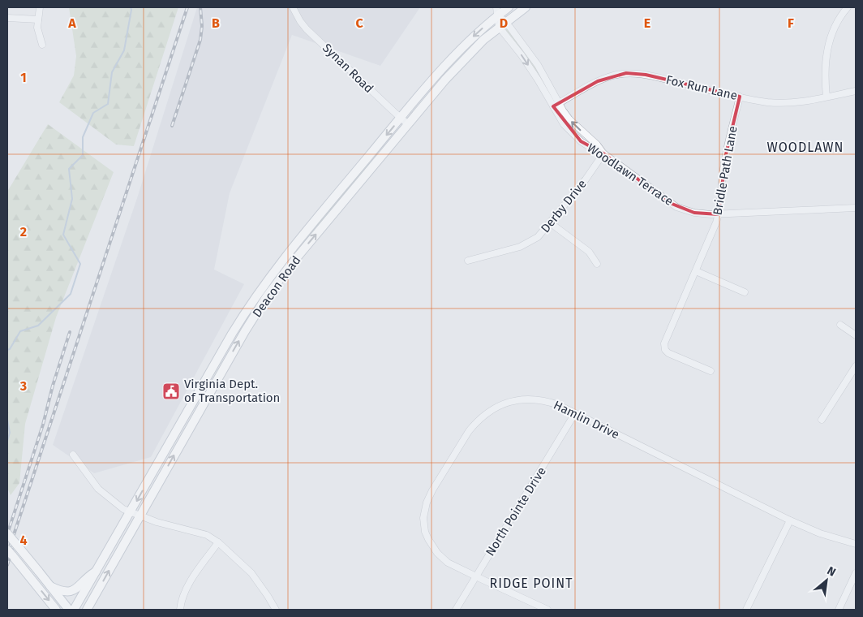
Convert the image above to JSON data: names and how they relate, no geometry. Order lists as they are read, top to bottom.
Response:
{
  "streets": {
    "main road": ["Deacon Road"],
    "street": [
      "Synan Road",
      "Fox Run Lane",
      "Bridle Path Lane",
      "Woodlawn Terrace",
      "Derby Drive",
      "Hamlin Drive",
      "North Pointe Drive"
    ]
  },
  "crossings": [
    ["Synan Road", "Deacon Road"],
    ["Fox Run Lane", "Bridle Path Lane"],
    ["Fox Run Lane", "Woodlawn Terrace"],
    ["Bridle Path Lane", "Woodlawn Terrace"],
    ["Woodlawn Terrace", "Derby Drive"],
    ["Woodlawn Terrace", "Deacon Road"],
    ["Hamlin Drive", "North Pointe Drive"]
  ],
  "districts": ["WOODLAWN", "RIDGE POINT"],
  "places": {
    "public building": ["Virginia Dept. of Transportation"]
  },
  "north": "top right",
  "grid": {
    "columns": [
      "A",
      "B",
      "C",
      "D",
      "E",
      "F"
    ],
    "rows": [
      "1",
      "2",
      "3",
      "4"
    ]
  }
}
